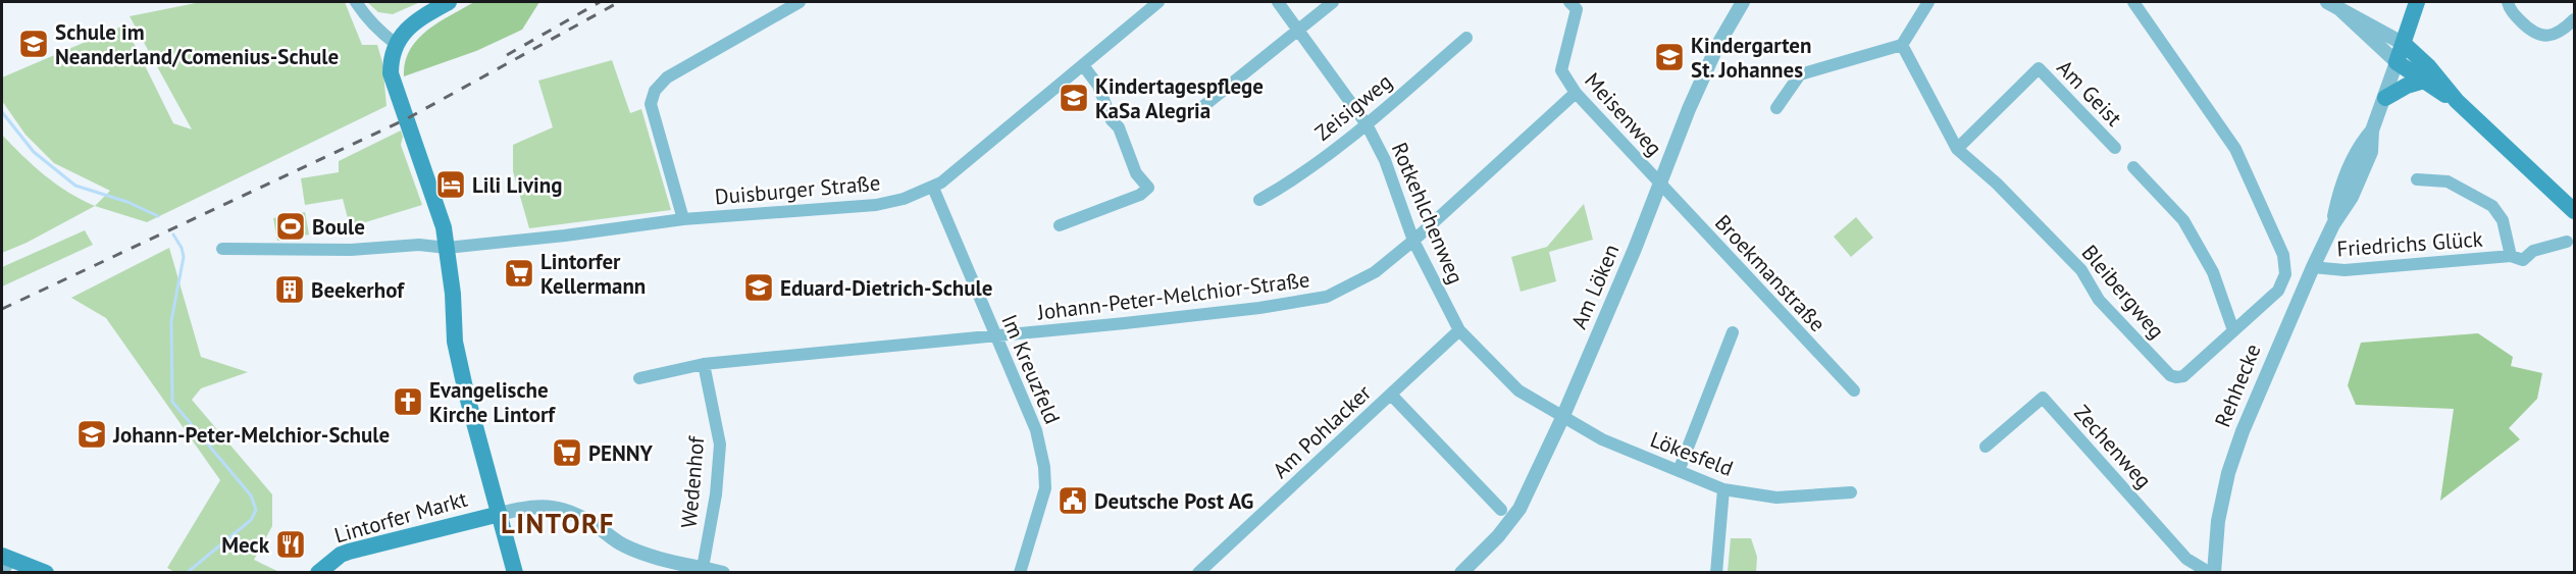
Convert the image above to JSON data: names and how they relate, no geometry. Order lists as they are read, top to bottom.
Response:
{
  "streets": {
    "main road": ["Rehhecke", "Lintorfer Markt"],
    "street": [
      "Am Geist",
      "Zeisigweg",
      "Meisenweg",
      "Duisburger Straße",
      "Rotkehlchenweg",
      "Friedrichs Glück",
      "Broekmanstraße",
      "Am Löken",
      "Bleibergweg",
      "Johann-Peter-Melchior-Straße",
      "Im Kreuzfeld",
      "Am Pohlacker",
      "Zechenweg",
      "Lökesfeld",
      "Wedenhof"
    ]
  },
  "crossings": [
    ["Am Geist", "Bleibergweg"],
    ["Zeisigweg", "Rotkehlchenweg"],
    ["Meisenweg", "Broekmanstraße"],
    ["Meisenweg", "Am Löken"],
    ["Meisenweg", "Johann-Peter-Melchior-Straße"],
    ["Duisburger Straße", "Im Kreuzfeld"],
    ["Rotkehlchenweg", "Am Löken"],
    ["Rotkehlchenweg", "Johann-Peter-Melchior-Straße"],
    ["Rotkehlchenweg", "Am Pohlacker"],
    ["Rotkehlchenweg", "Lökesfeld"],
    ["Friedrichs Glück", "Rehhecke"],
    ["Broekmanstraße", "Am Löken"],
    ["Am Löken", "Lökesfeld"],
    ["Johann-Peter-Melchior-Straße", "Im Kreuzfeld"],
    ["Johann-Peter-Melchior-Straße", "Wedenhof"],
    ["Rehhecke", "Zechenweg"]
  ],
  "districts": ["LINTORF"],
  "places": {
    "school or university": [
      "Schule im Neanderland/Comenius-Schule",
      "Kindergarten St. Johannes",
      "Kindertagespflege KaSa Alegria",
      "Eduard-Dietrich-Schule",
      "Johann-Peter-Melchior-Schule"
    ],
    "hotel": ["Lili Living"],
    "sports": ["Boule"],
    "supermarket": ["Lintorfer Kellermann", "PENNY"],
    "building": ["Beekerhof"],
    "church": ["Evangelische Kirche Lintorf"],
    "public building": ["Deutsche Post AG"],
    "restaurant": ["Meck"]
  }
}
